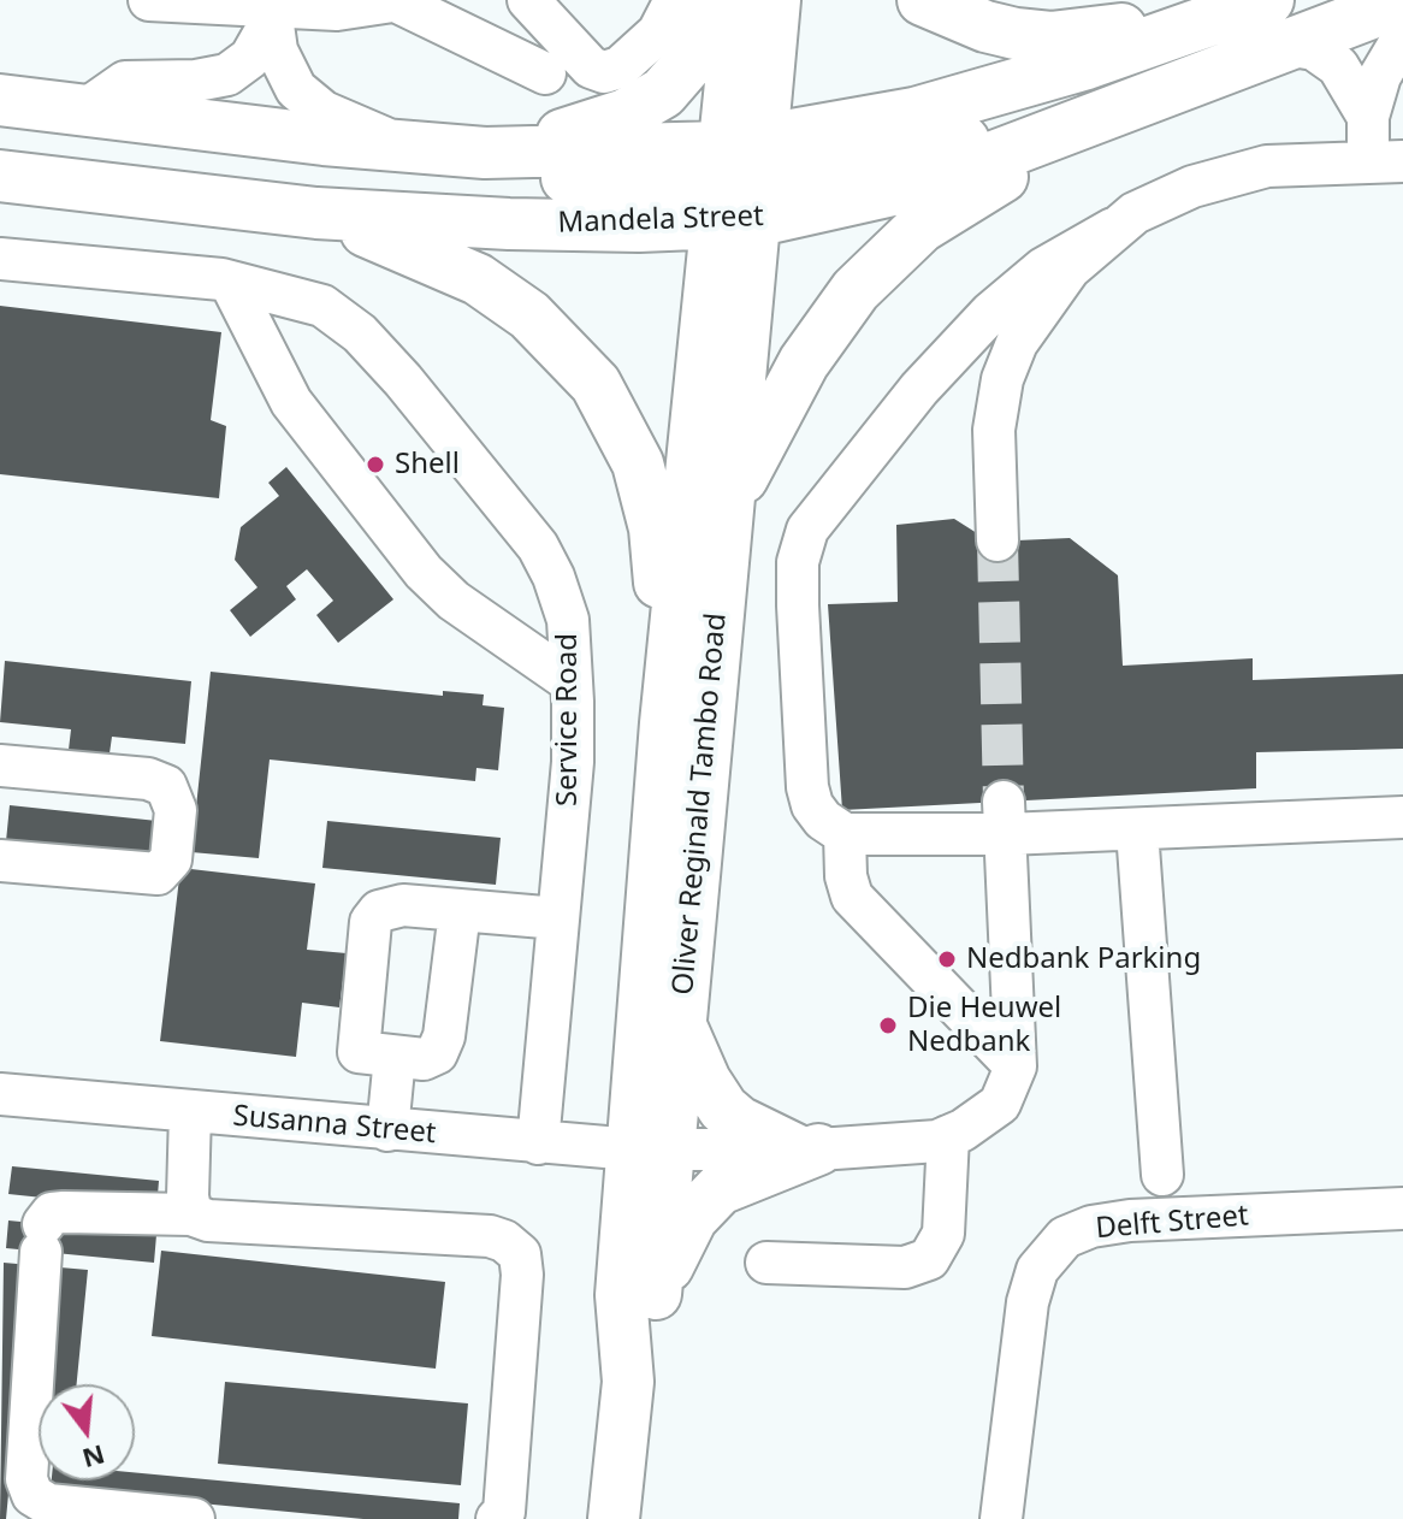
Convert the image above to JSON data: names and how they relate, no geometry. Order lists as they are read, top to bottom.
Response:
{
  "streets": {
    "main road": ["Mandela Street", "Oliver Reginald Tambo Road"],
    "street": ["Service Road", "Susanna Street", "Delft Street"]
  },
  "crossings": [
    ["Mandela Street", "Oliver Reginald Tambo Road"],
    ["Service Road", "Susanna Street"],
    ["Oliver Reginald Tambo Road", "Susanna Street"]
  ],
  "places": ["Shell", "Nedbank Parking", "Die Heuwel Nedbank"],
  "north": "bottom"
}
